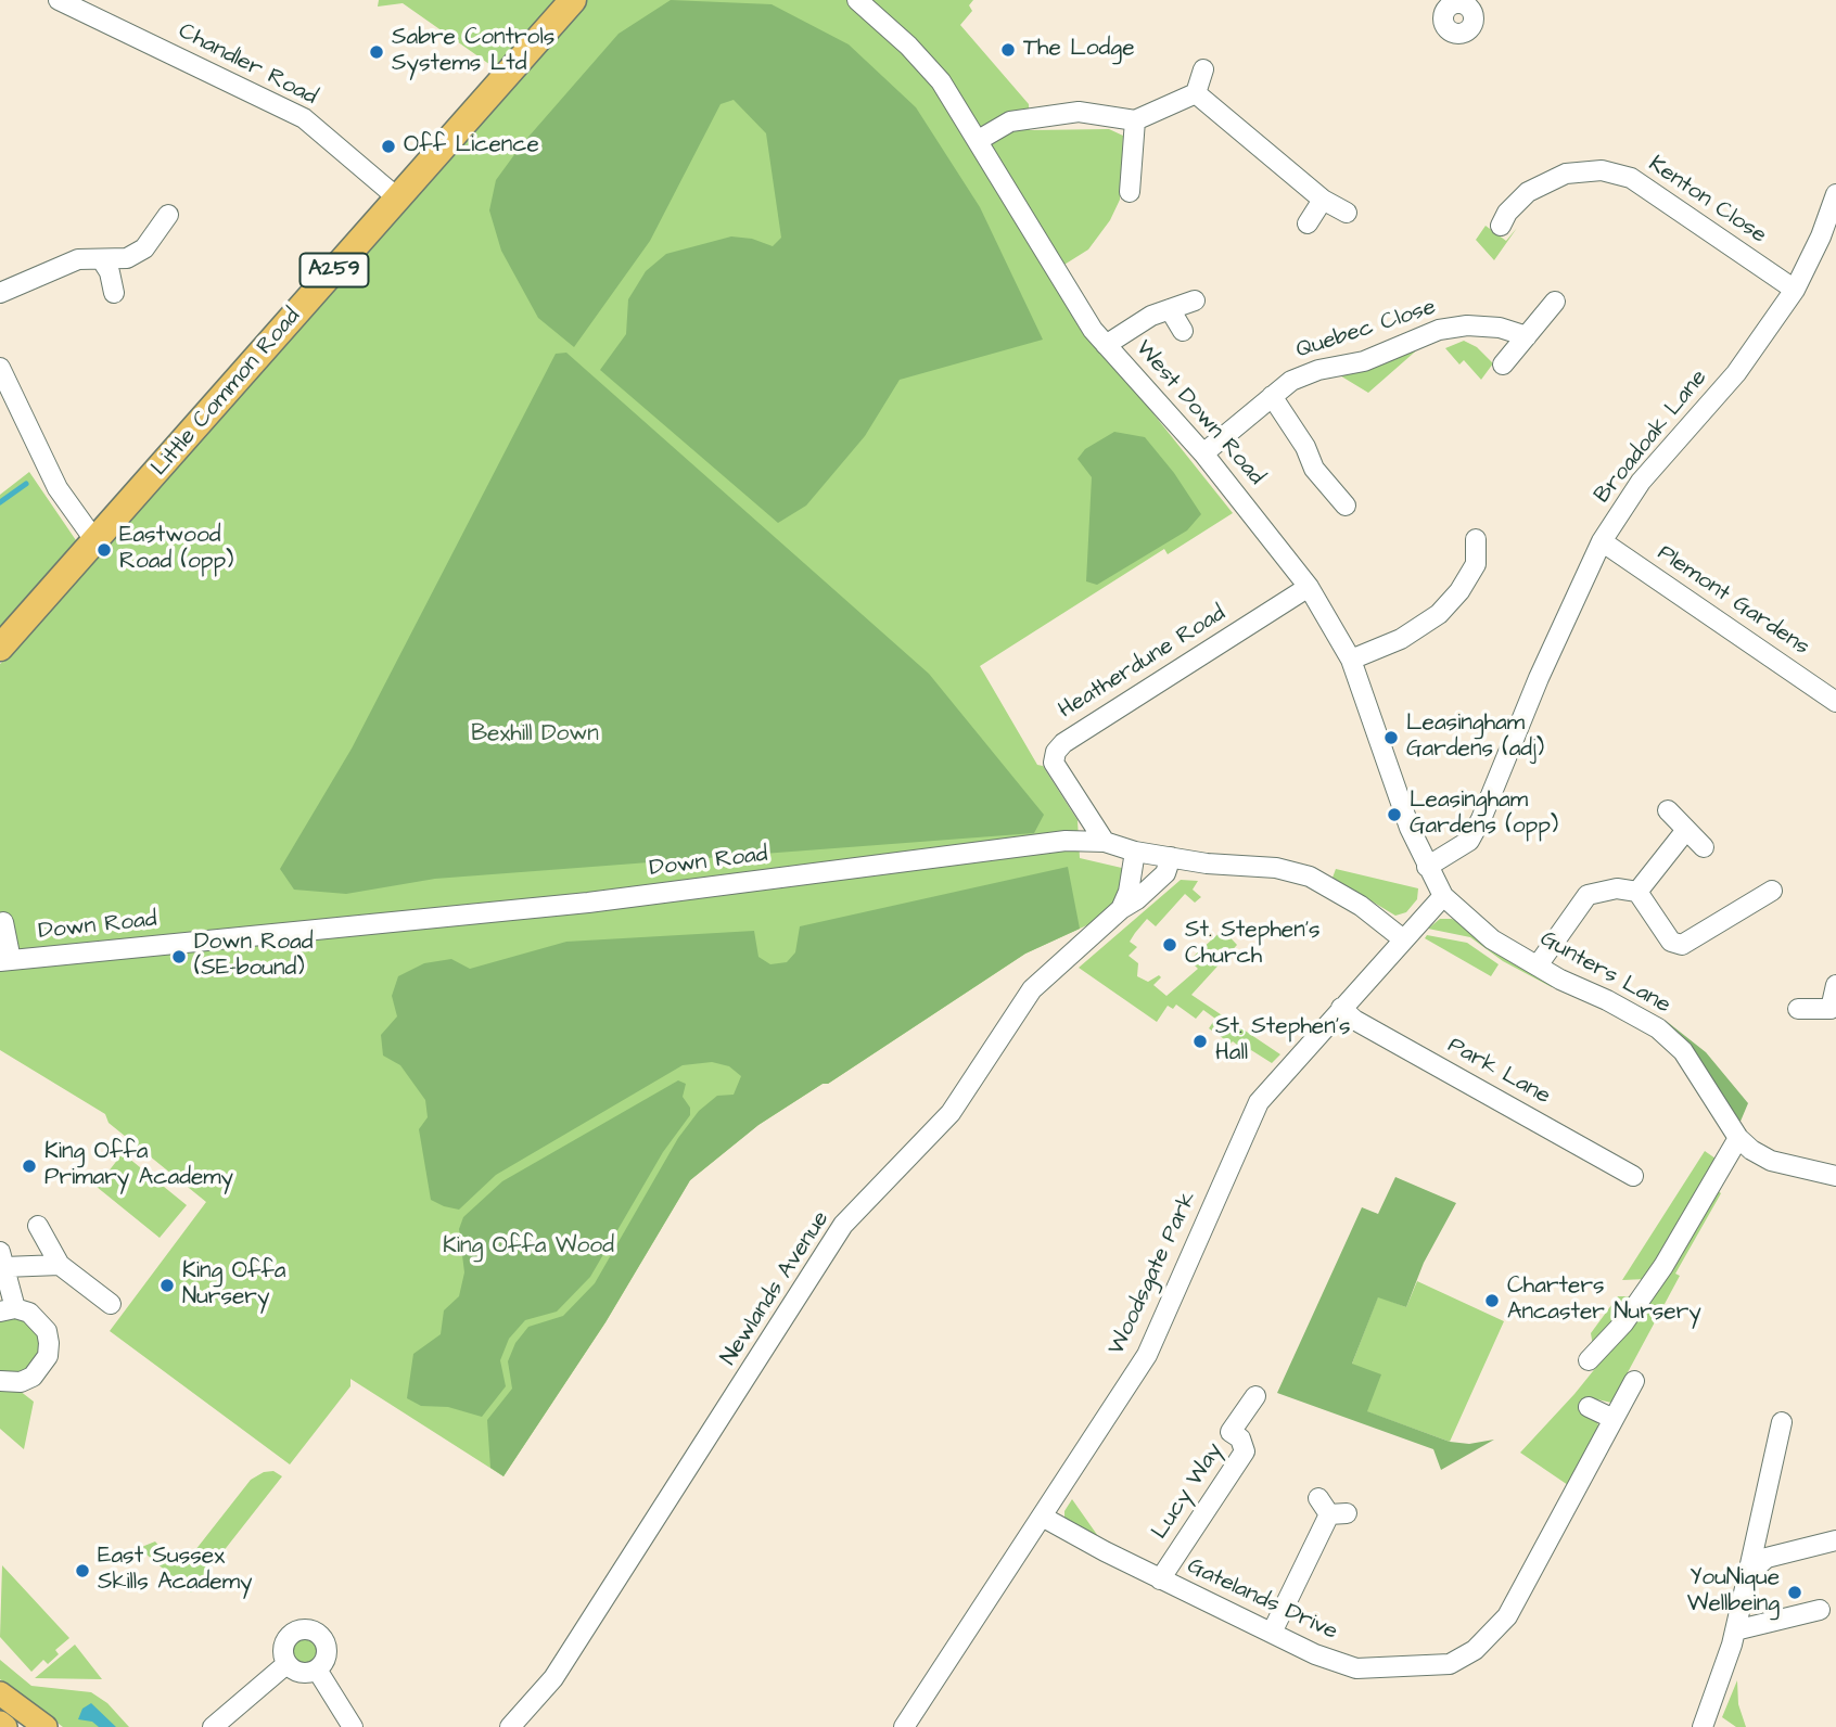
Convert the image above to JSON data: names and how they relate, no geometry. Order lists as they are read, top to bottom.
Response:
{
  "streets": {
    "highway": ["A259", "Little Common Road"],
    "street": [
      "Chandler Road",
      "Kenton Close",
      "Quebec Close",
      "West Down Road",
      "Broadoak Lane",
      "Plemont Gardens",
      "Heatherdune Road",
      "Down Road",
      "Gunters Lane",
      "Park Lane",
      "Woodsgate Park",
      "Newlands Avenue",
      "Lucy Way",
      "Gatelands Drive"
    ]
  },
  "crossings": [
    ["Chandler Road", "Little Common Road"],
    ["Kenton Close", "Broadoak Lane"],
    ["Quebec Close", "West Down Road"],
    ["West Down Road", "Broadoak Lane"],
    ["West Down Road", "Heatherdune Road"],
    ["West Down Road", "Gunters Lane"],
    ["West Down Road", "Woodsgate Park"],
    ["Broadoak Lane", "Plemont Gardens"],
    ["Heatherdune Road", "Down Road"],
    ["Down Road", "Woodsgate Park"],
    ["Down Road", "Newlands Avenue"],
    ["Gunters Lane", "Woodsgate Park"],
    ["Park Lane", "Woodsgate Park"],
    ["Woodsgate Park", "Gatelands Drive"],
    ["Lucy Way", "Gatelands Drive"]
  ],
  "parks": ["Bexhill Down", "King Offa Wood"],
  "places": [
    "The Lodge",
    "Sabre Controls Systems Ltd",
    "Off Licence",
    "Eastwood Road (opp)",
    "Leasingham Gardens (adj)",
    "Leasingham Gardens (opp)",
    "St. Stephen's Church",
    "Down Road (SE-bound)",
    "St. Stephen's Hall",
    "King Offa Primary Academy",
    "King Offa Nursery",
    "Charters Ancaster Nursery",
    "East Sussex Skills Academy",
    "YouNique Wellbeing"
  ]
}
